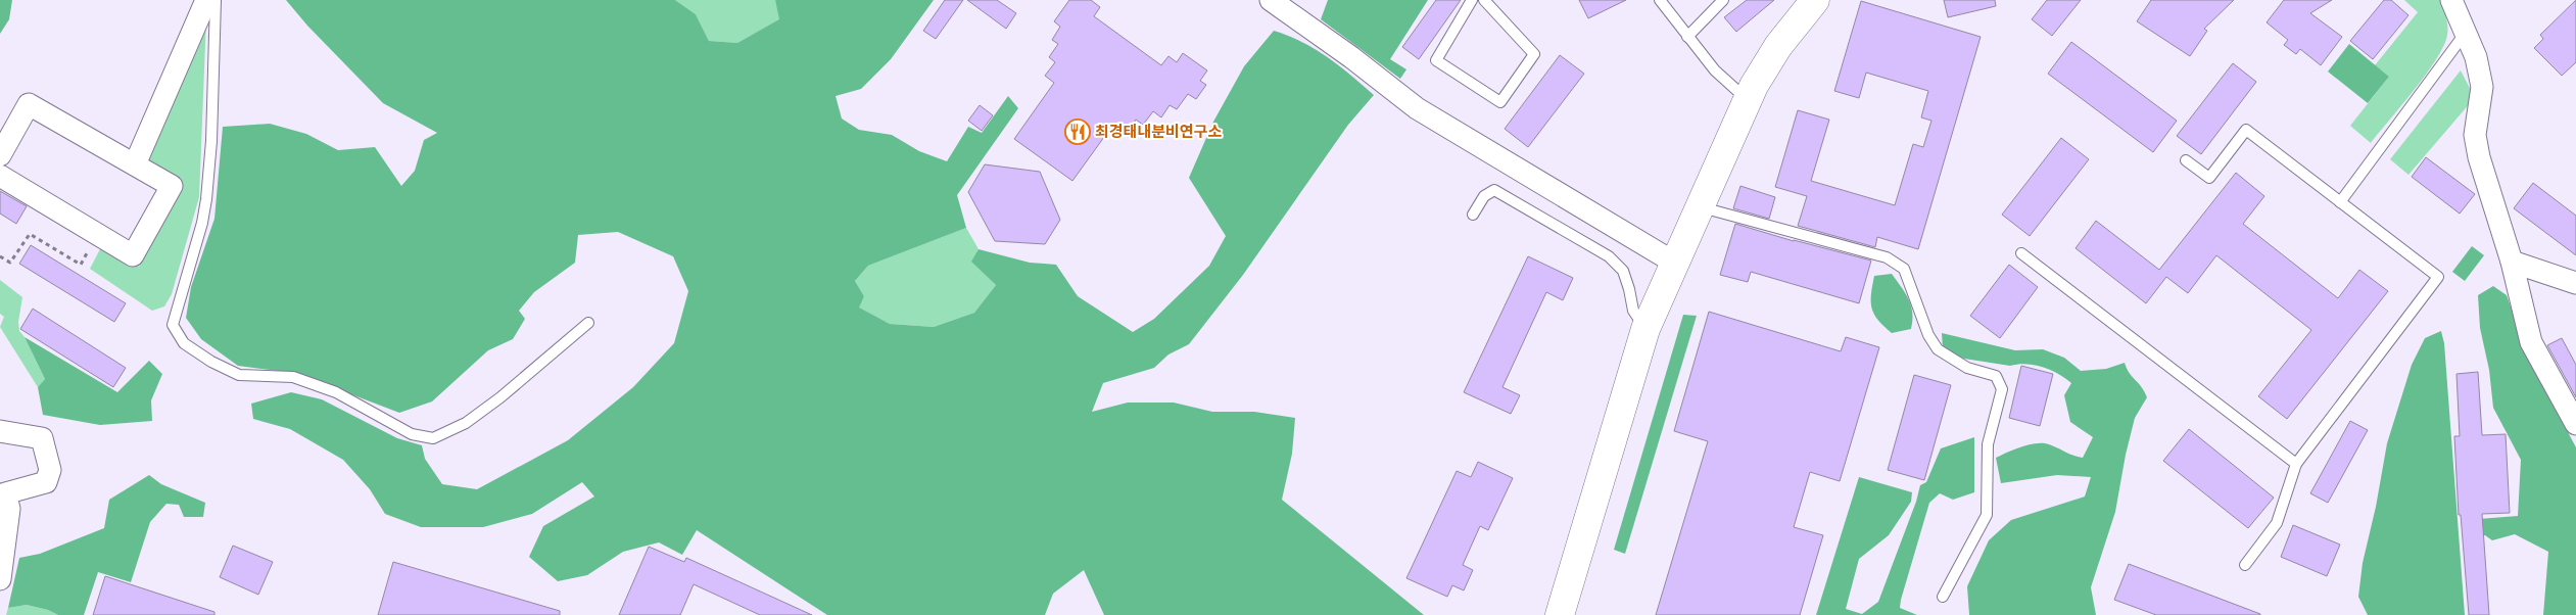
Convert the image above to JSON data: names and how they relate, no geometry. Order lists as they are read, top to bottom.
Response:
{
  "places": {
    "restaurant": ["최경태내분비연구소"]
  }
}
